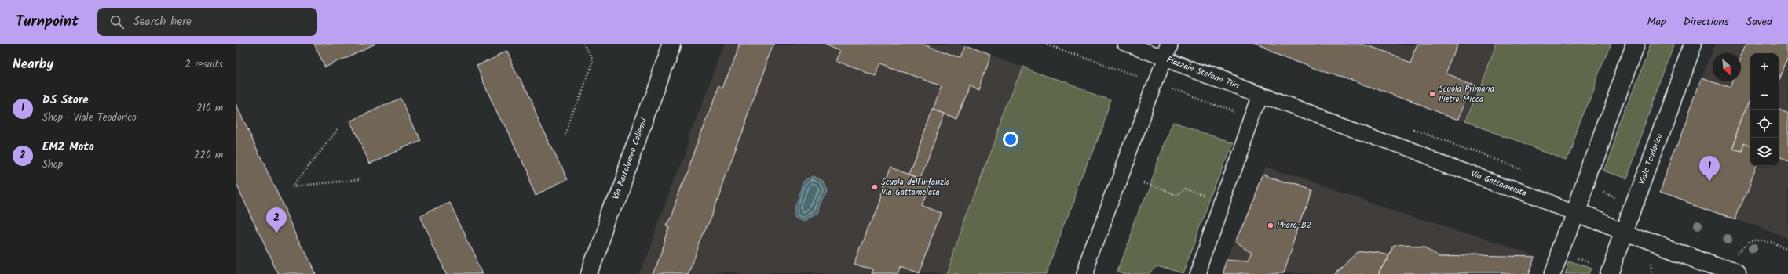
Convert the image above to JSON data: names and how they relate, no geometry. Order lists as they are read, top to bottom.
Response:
{
  "streets": {
    "street": [
      "Piazzale Stefano Türr",
      "Via Bartolomeo Colleoni",
      "Viale Teodorico",
      "Via Gattamelata"
    ]
  },
  "crossings": [
    ["Piazzale Stefano Türr", "Via Gattamelata"],
    ["Viale Teodorico", "Via Gattamelata"]
  ],
  "places": ["Scuola Primaria Pietro Micca", "Scuola dell'Infanzia Via Gattamelata", "Pharo-B2"],
  "north": "bottom right",
  "page": {
    "header": "Turnpoint",
    "search": "Search here",
    "nav": ["Map", "Directions", "Saved"],
    "heading": ["Nearby", "2 results"],
    "map_buttons": ["+", "−"],
    "list": [
      {
        "mark": "1",
        "name": "DS Store",
        "note": "Shop · Viale Teodorico",
        "value": "210 m"
      },
      {
        "mark": "2",
        "name": "EM2 Moto",
        "note": "Shop",
        "value": "220 m"
      }
    ],
    "pins": ["1", "2"]
  }
}
